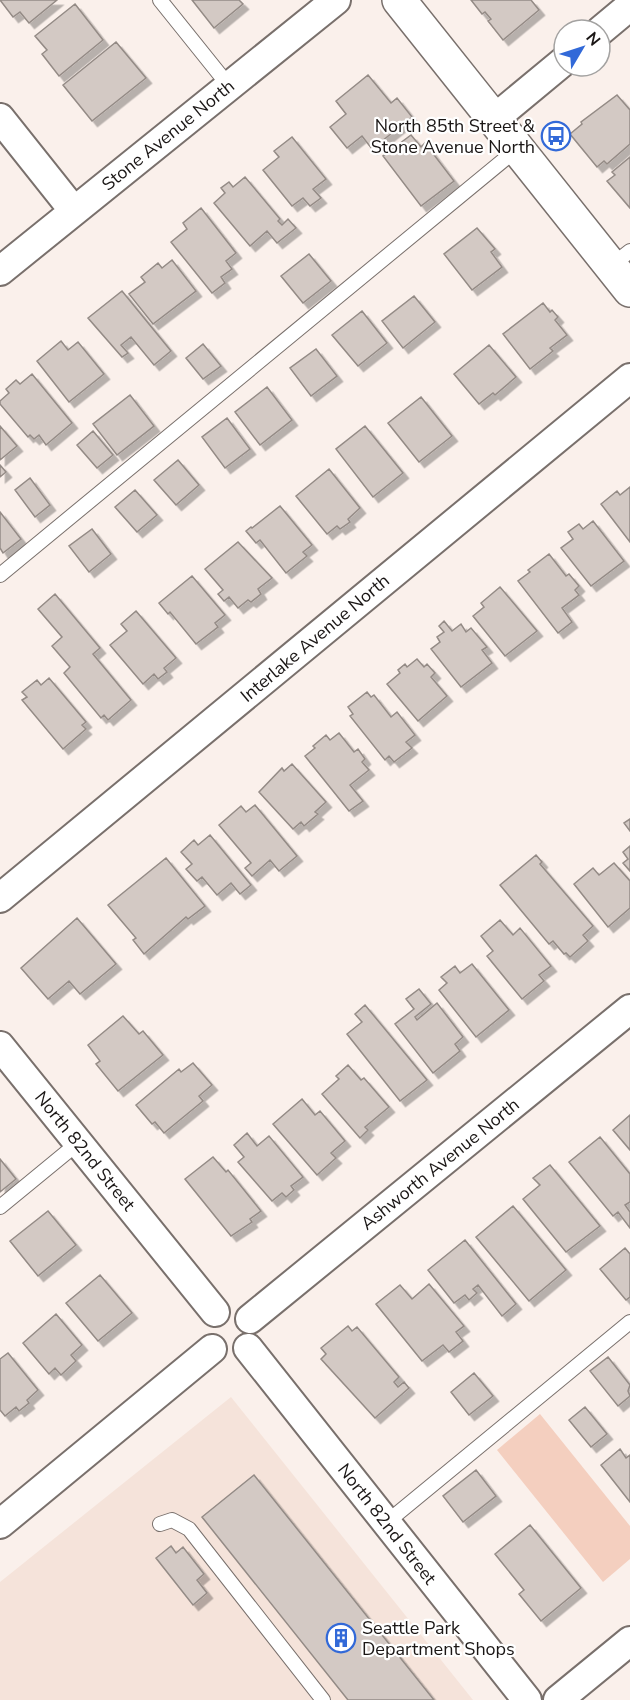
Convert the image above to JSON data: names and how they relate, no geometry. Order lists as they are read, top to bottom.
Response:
{
  "streets": {
    "street": [
      "Stone Avenue North",
      "Interlake Avenue North",
      "North 82nd Street",
      "Ashworth Avenue North"
    ]
  },
  "crossings": [
    ["North 82nd Street", "Ashworth Avenue North"]
  ],
  "places": {
    "bus stop": ["North 85th Street & Stone Avenue North"],
    "building": ["Seattle Park Department Shops"]
  },
  "north": "top right"
}
